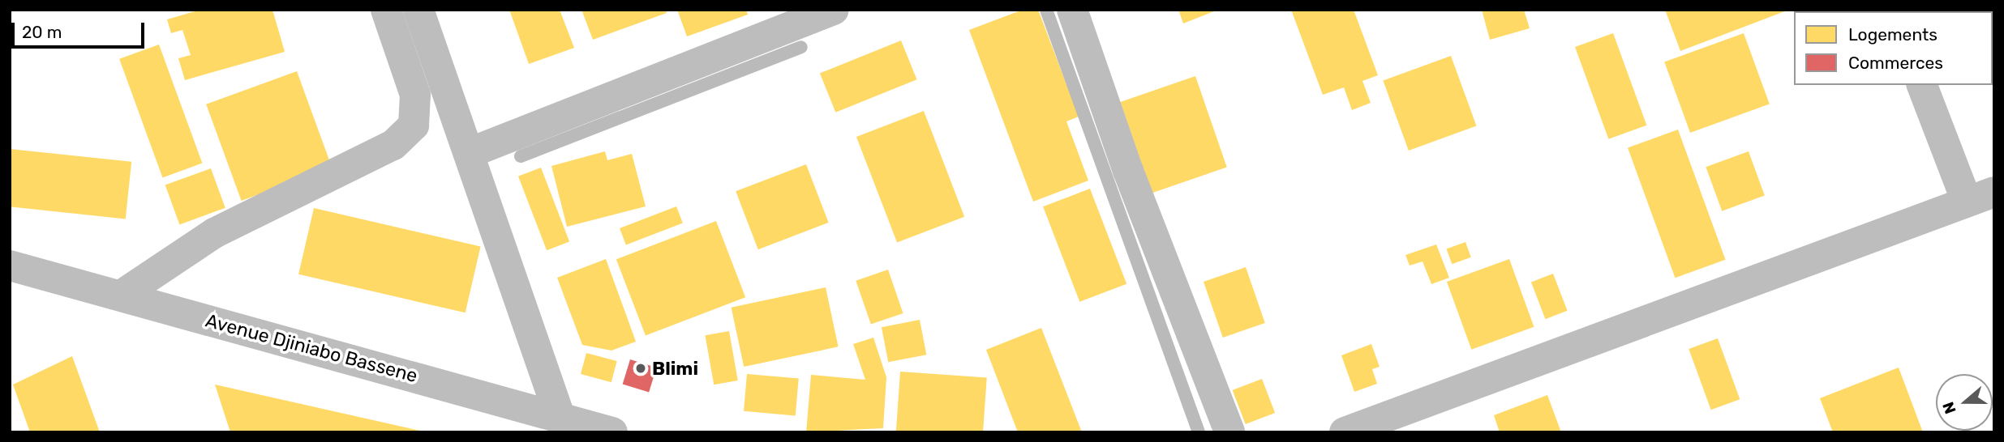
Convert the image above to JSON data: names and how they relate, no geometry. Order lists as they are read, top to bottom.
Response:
{
  "streets": {
    "street": ["Avenue Djiniabo Bassene"]
  },
  "places": ["Blimi"],
  "legend": ["Logements", "Commerces"],
  "scale_bar": "20 m",
  "north": "left"
}
